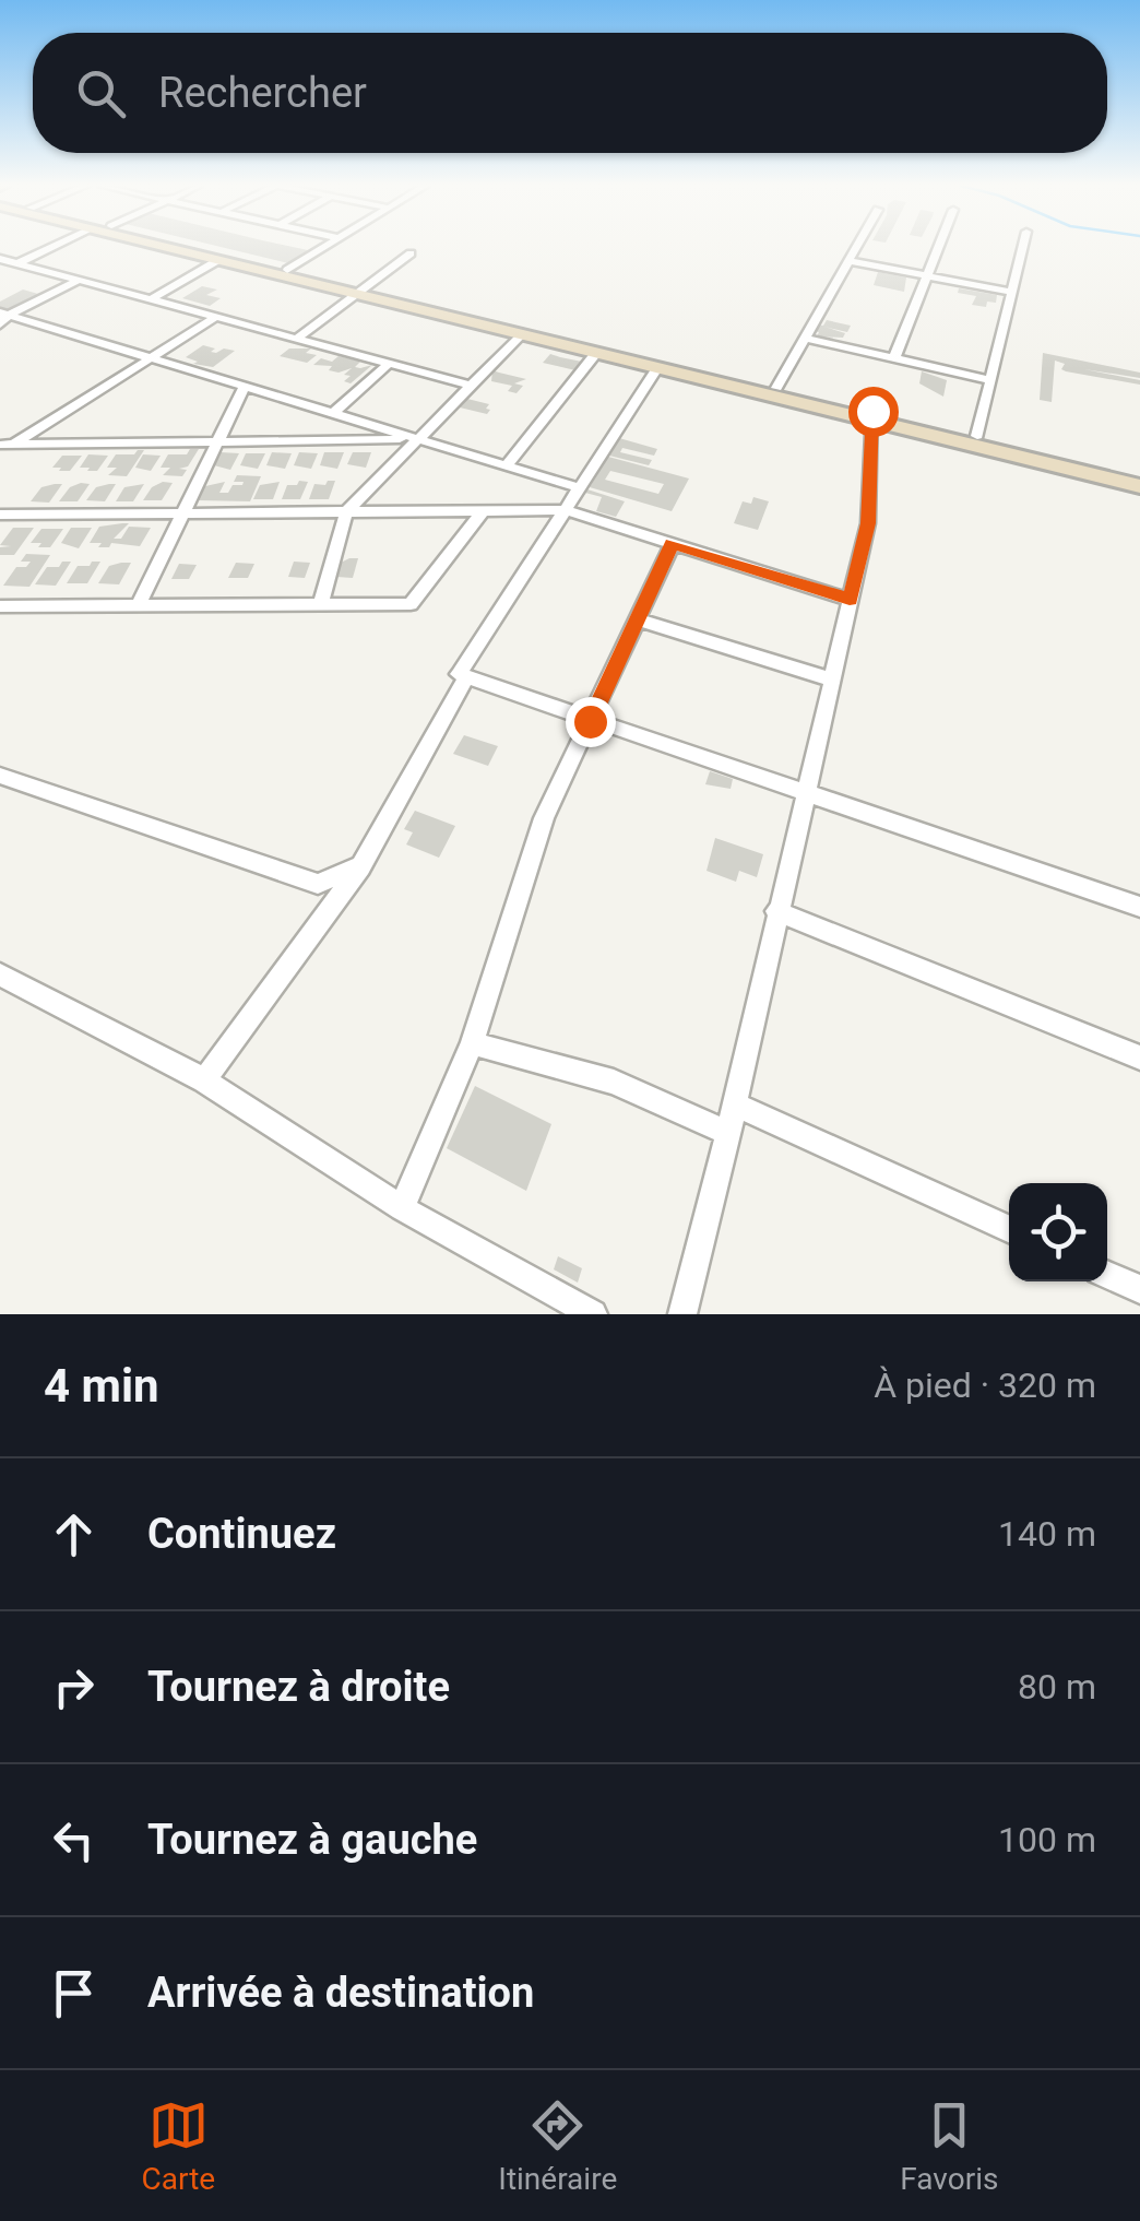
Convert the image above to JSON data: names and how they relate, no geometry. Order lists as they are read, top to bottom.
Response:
{
  "page": {
    "search": "Rechercher",
    "heading": ["4 min", "À pied · 320 m"],
    "list": [
      ["Continuez", "140 m"],
      ["Tournez à droite", "80 m"],
      ["Tournez à gauche", "100 m"],
      "Arrivée à destination"
    ],
    "nav": ["Carte", "Itinéraire", "Favoris"]
  }
}
